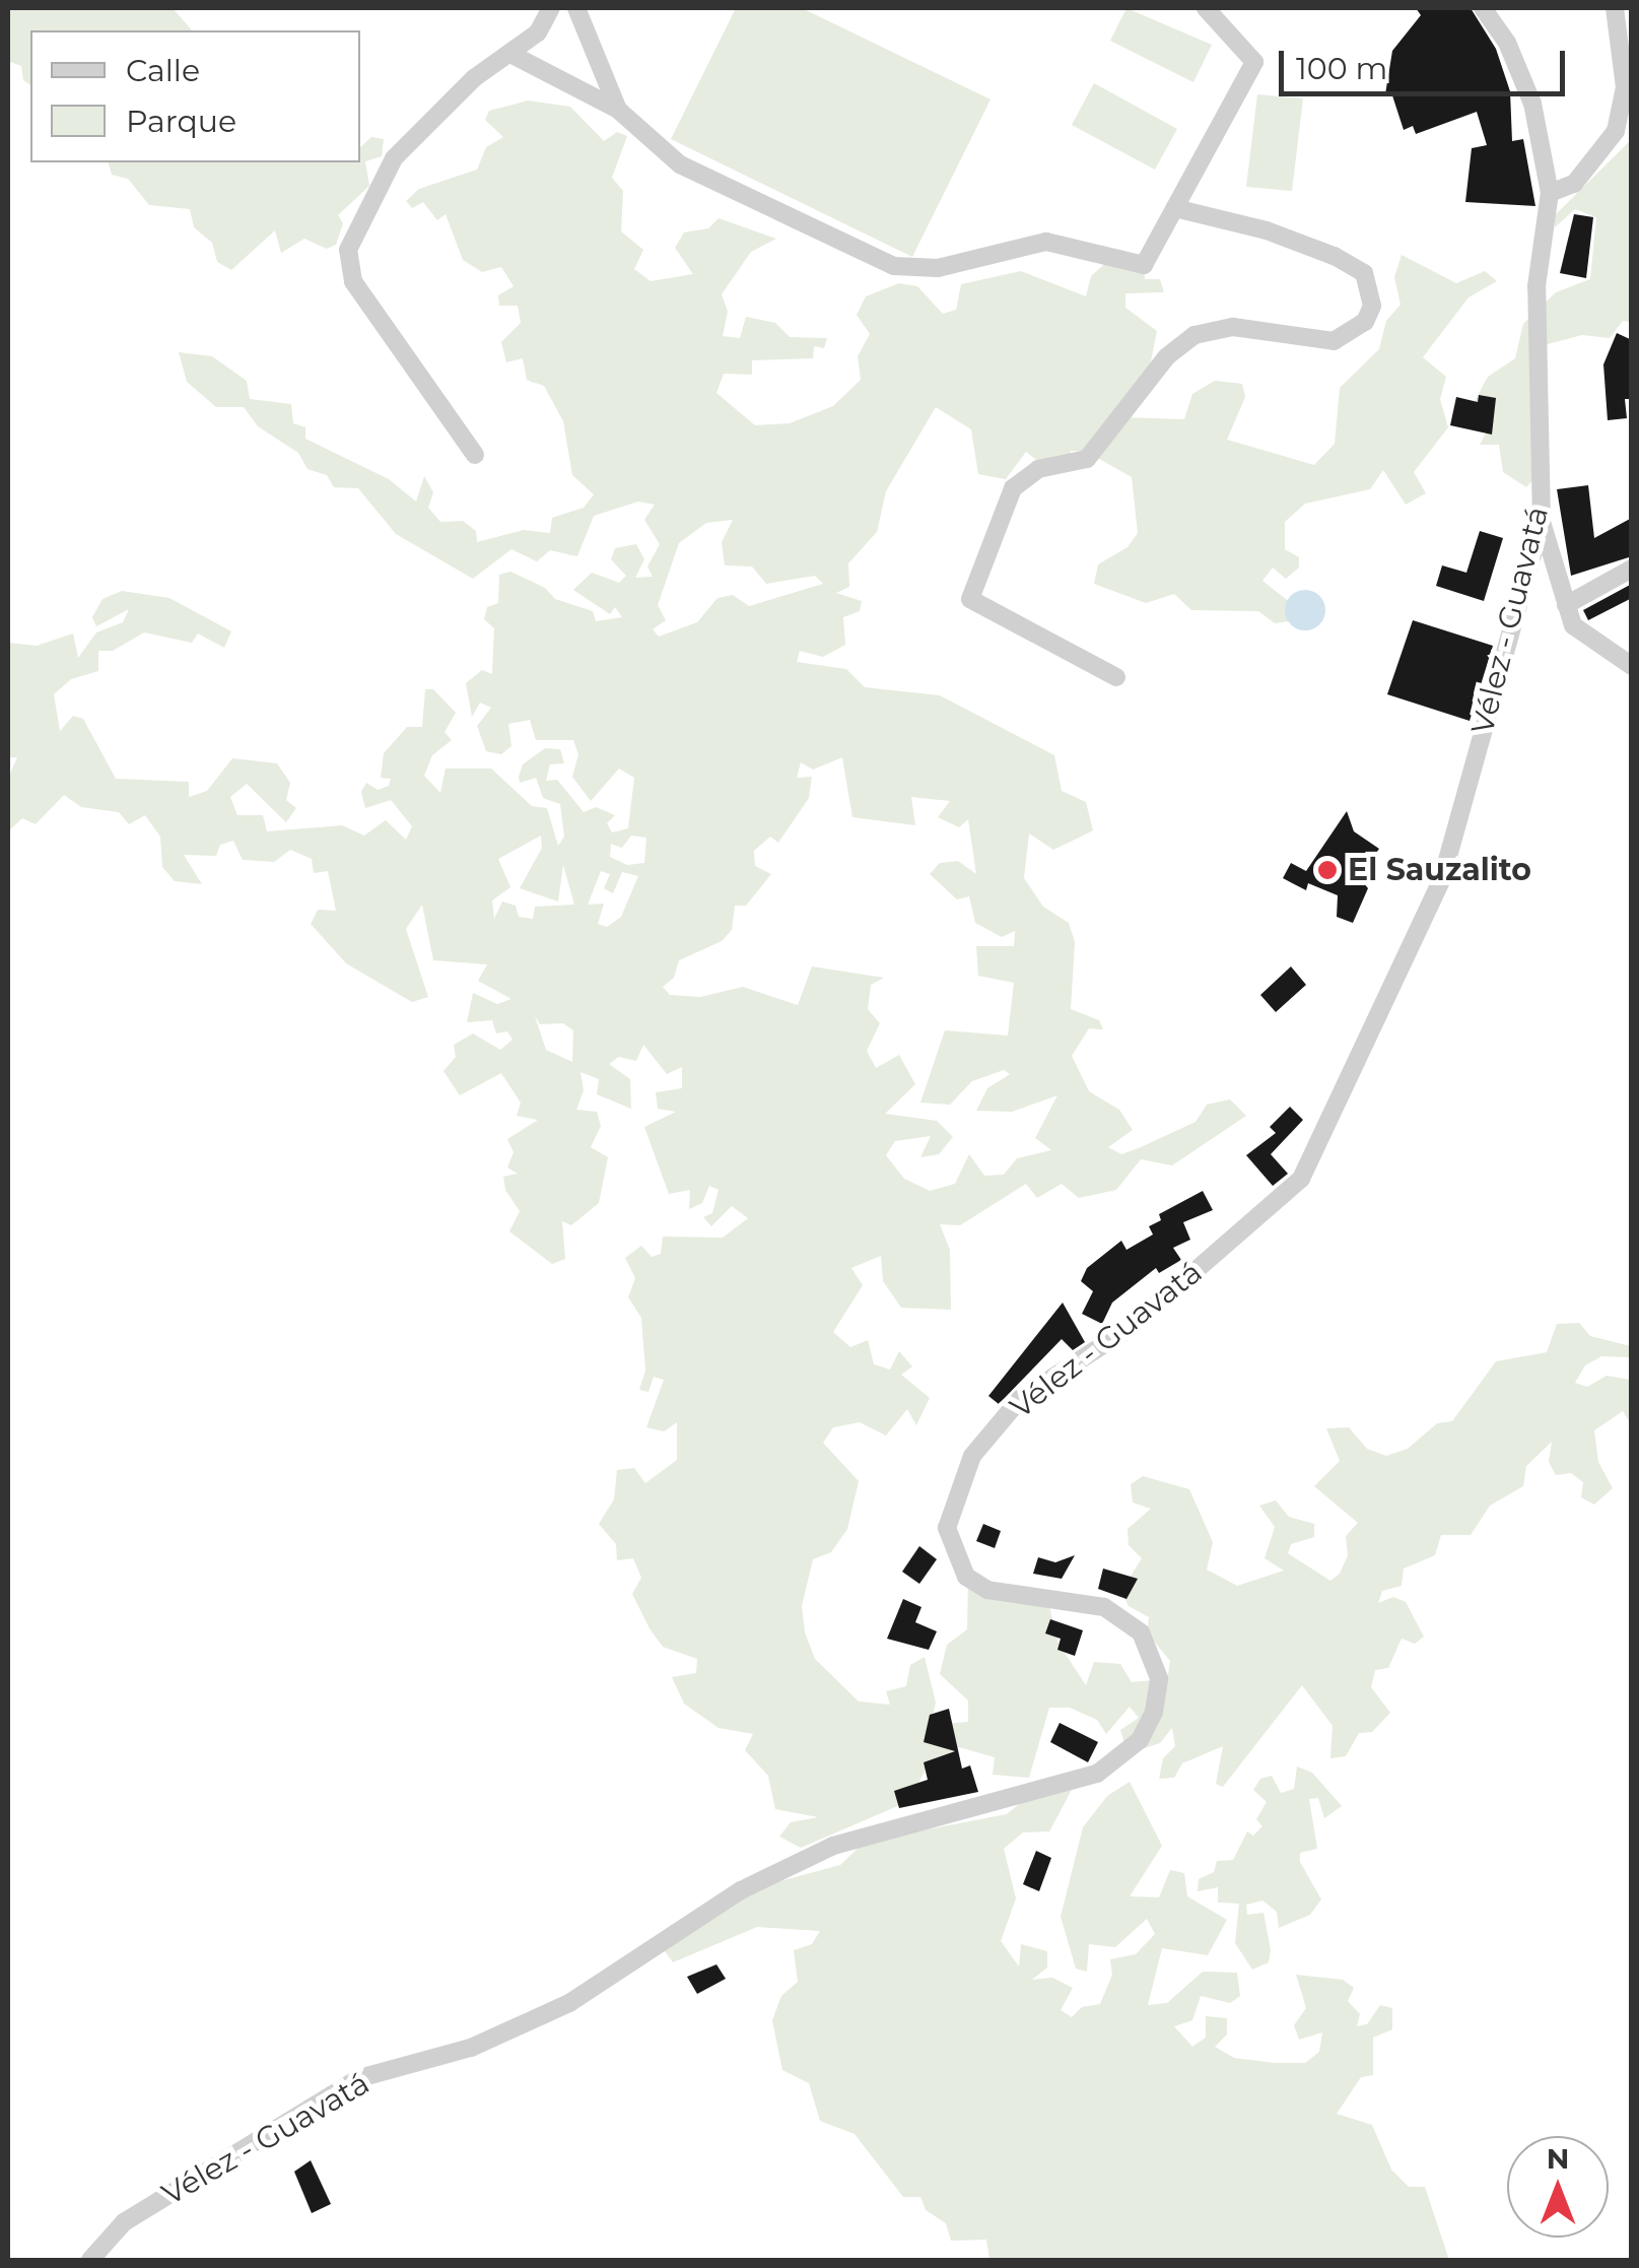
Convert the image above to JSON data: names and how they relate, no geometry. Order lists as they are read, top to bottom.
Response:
{
  "streets": {
    "street": ["Vélez - Guavatá"]
  },
  "places": ["El Sauzalito"],
  "legend": ["Calle", "Parque"],
  "scale_bar": "100 m",
  "north": "top"
}
